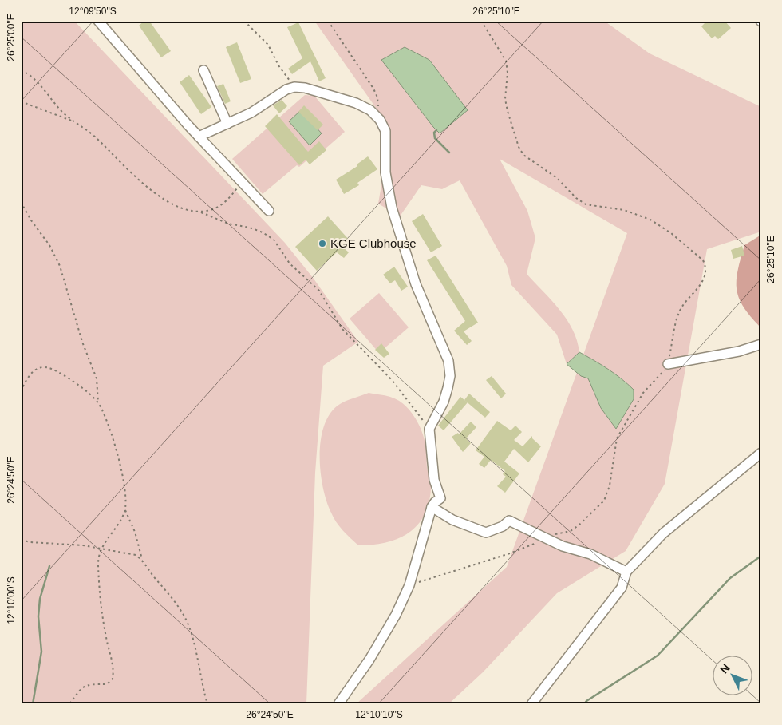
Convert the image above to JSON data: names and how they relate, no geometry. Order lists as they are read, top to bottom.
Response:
{
  "places": ["KGE Clubhouse"],
  "north": "top left",
  "coordinates": [
    "12°09'50\"S",
    "26°25'10\"E",
    "26°25'00\"E",
    "26°24'50\"E",
    "12°10'00\"S",
    "12°10'10\"S"
  ]
}
